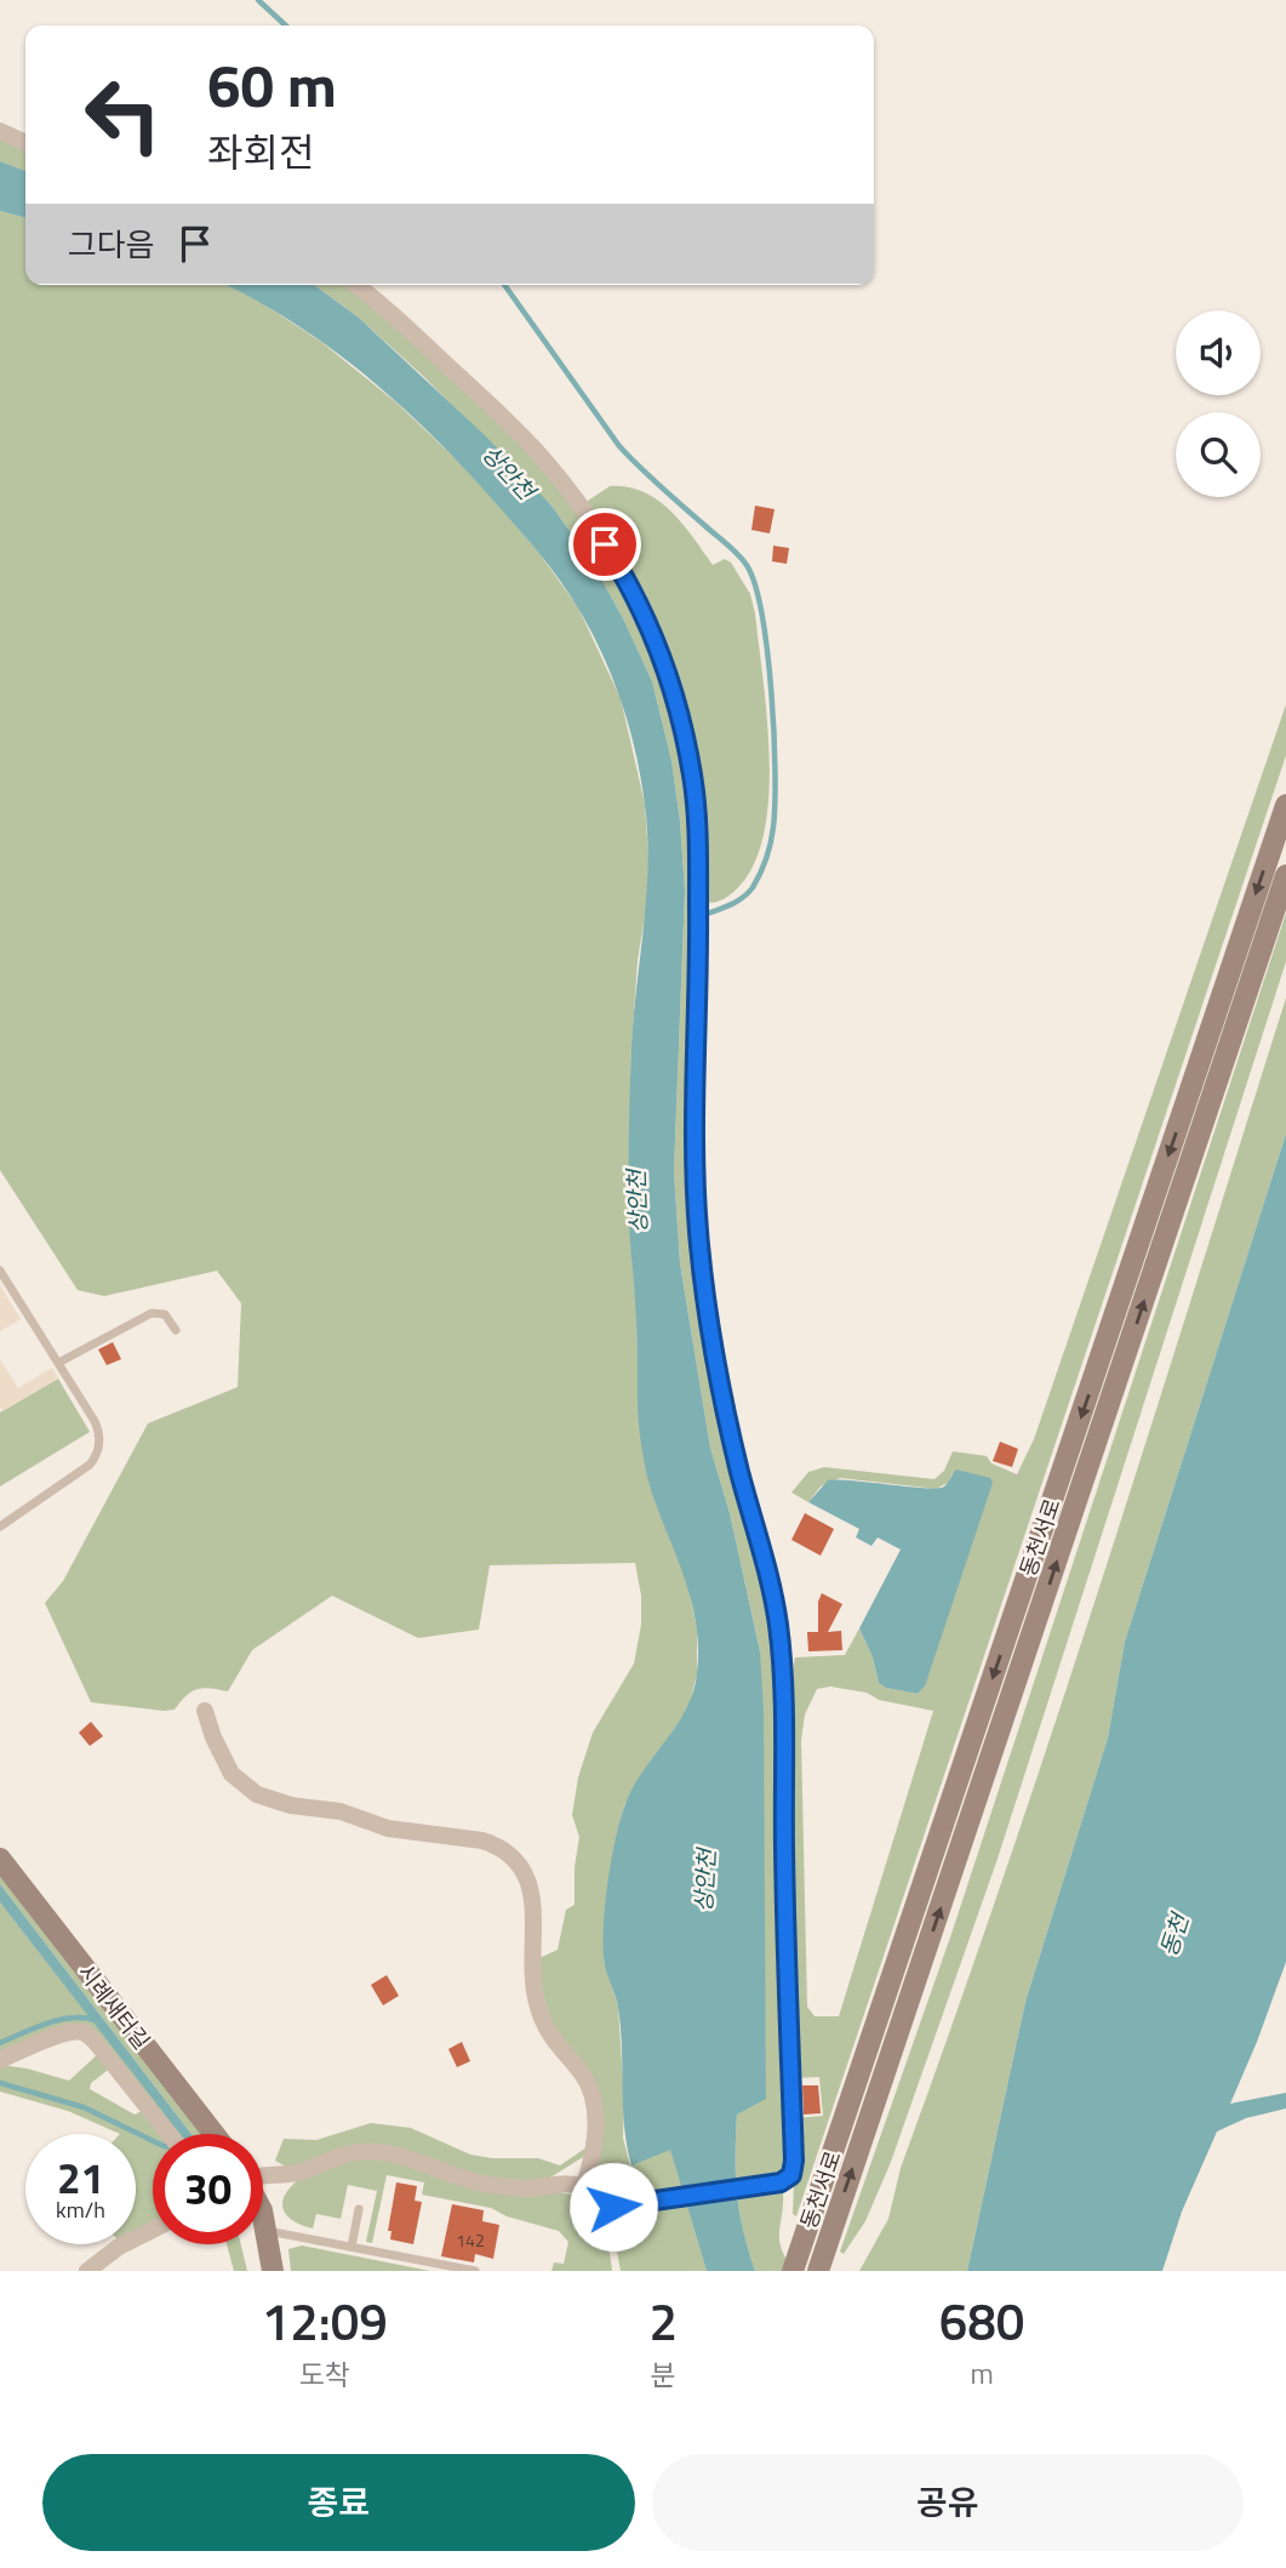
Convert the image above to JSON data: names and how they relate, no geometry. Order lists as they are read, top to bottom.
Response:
{
  "streets": {
    "main road": ["동천서로", "시례새터길"]
  },
  "water": ["상안천", "동천"],
  "house_numbers": ["142"],
  "page": {
    "turn": ["60 m", "좌회전"],
    "then": "그다음",
    "speed": "21 km/h",
    "limit": "30",
    "eta": [
      "12:09",
      "도착",
      "2",
      "분",
      "680",
      "m"
    ],
    "buttons": ["종료", "공유"]
  }
}
